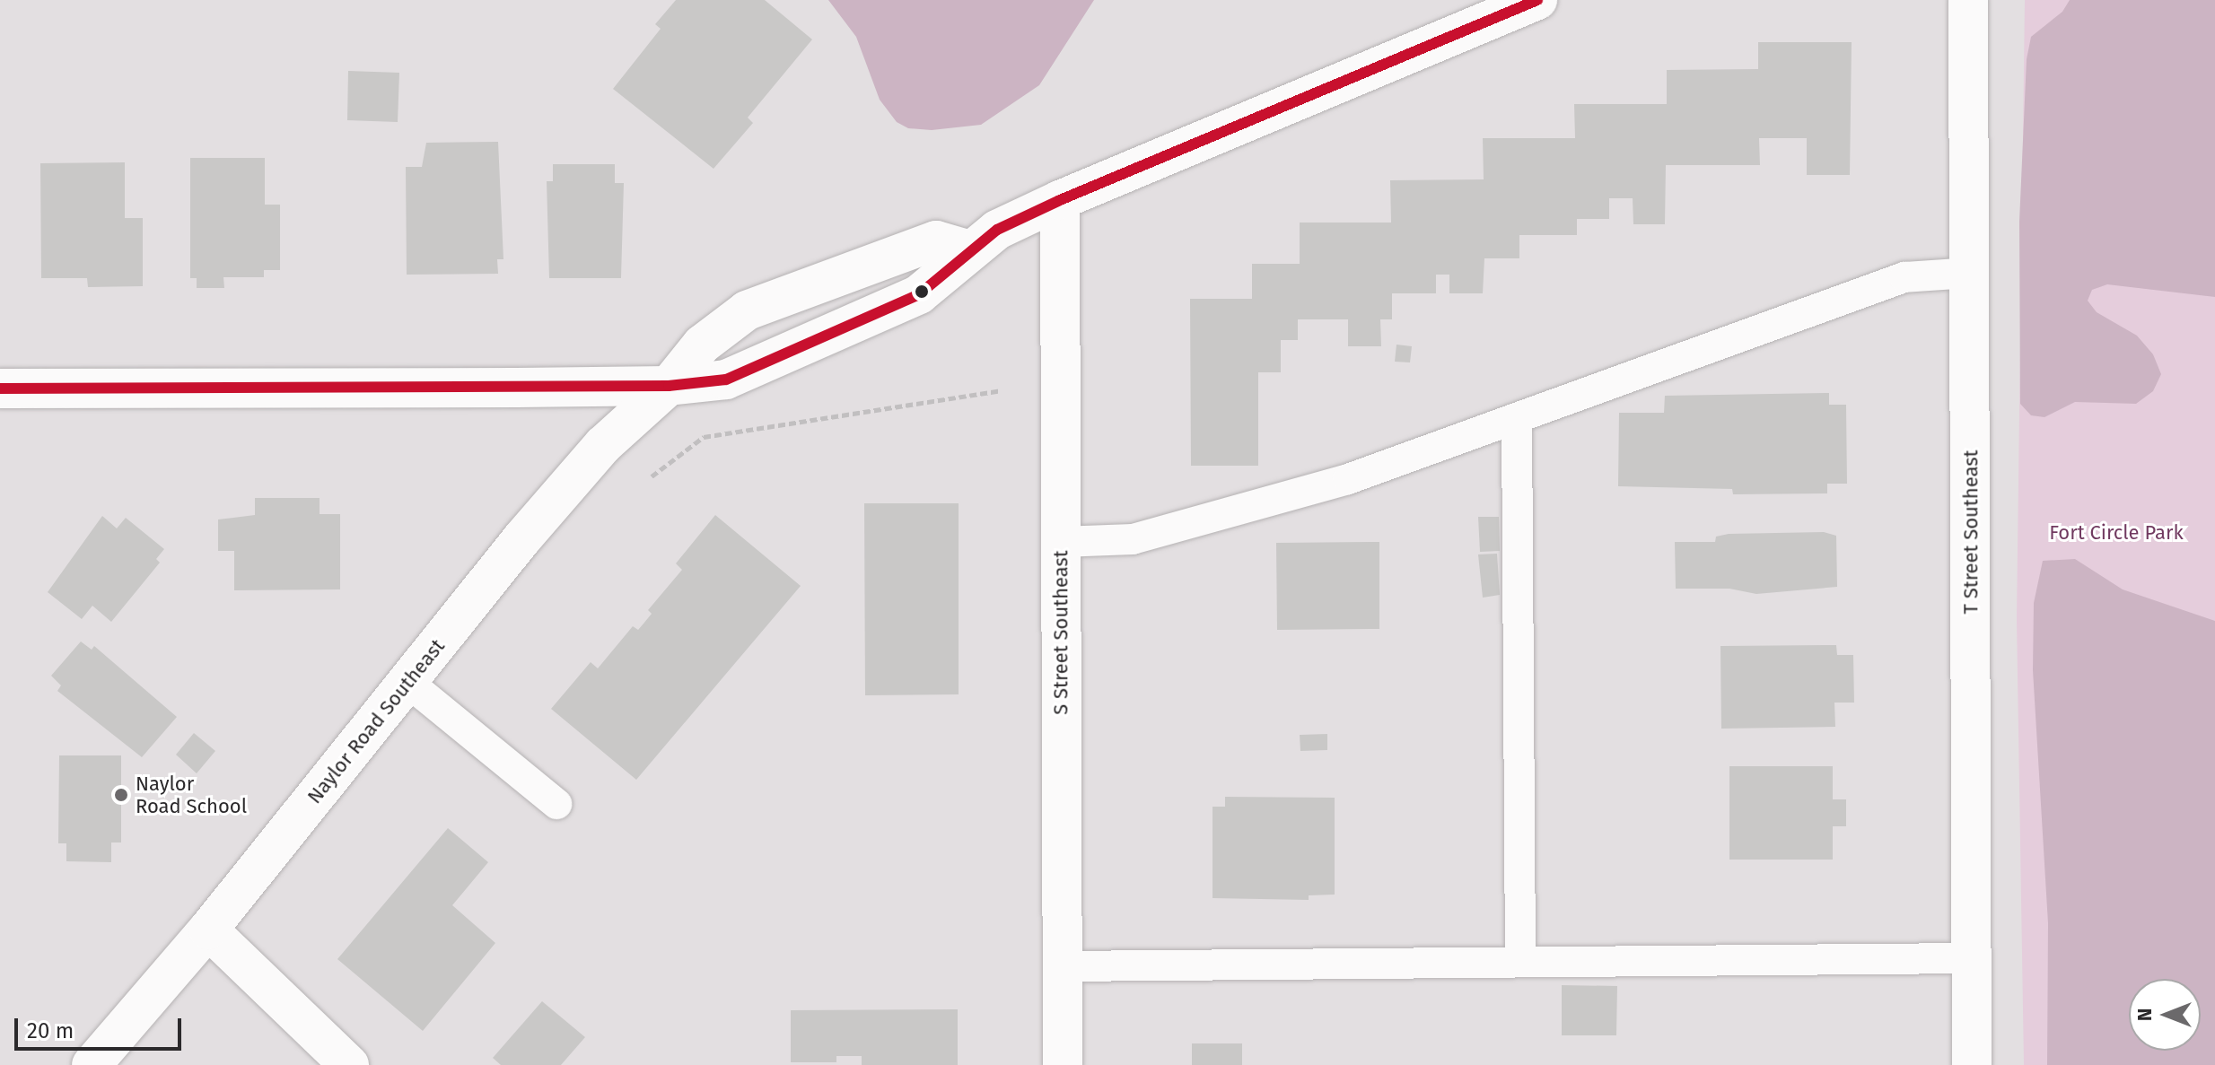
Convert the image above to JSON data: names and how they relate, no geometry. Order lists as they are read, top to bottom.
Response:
{
  "streets": {
    "street": ["T Street Southeast", "S Street Southeast", "Naylor Road Southeast"]
  },
  "parks": ["Fort Circle Park"],
  "places": ["Naylor Road School"],
  "scale_bar": "20 m",
  "north": "left"
}
